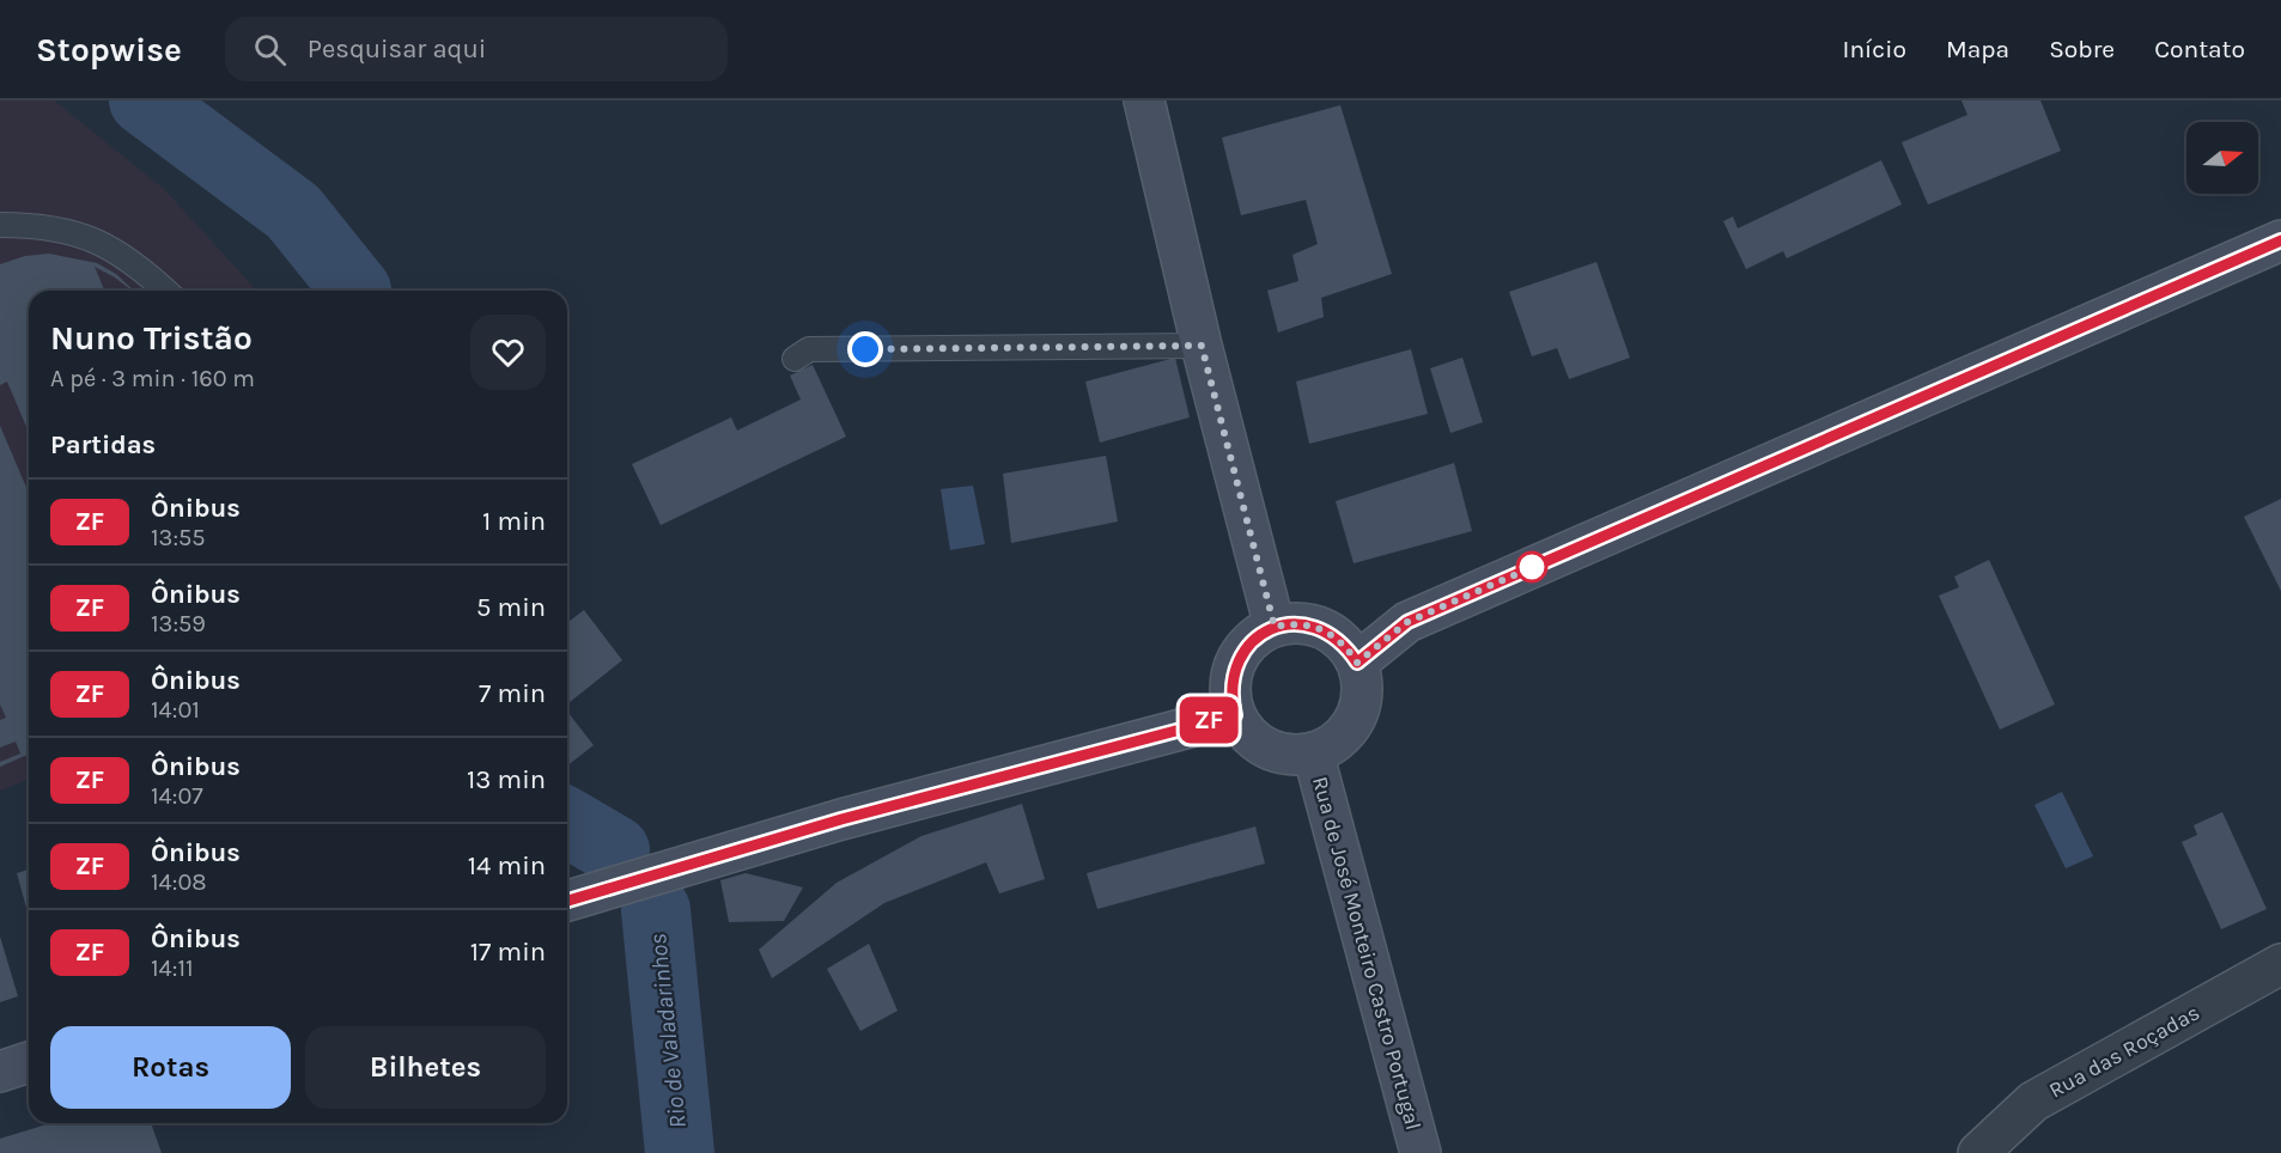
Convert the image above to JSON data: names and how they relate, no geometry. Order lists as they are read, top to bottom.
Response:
{
  "streets": {
    "street": ["Rua de José Monteiro Castro Portugal", "Rua das Roçadas"]
  },
  "water": ["Rio de Valadarinhos"],
  "lines": ["bus line ZF"],
  "north": "right",
  "page": {
    "header": "Stopwise",
    "search": "Pesquisar aqui",
    "nav": [
      "Início",
      "Mapa",
      "Sobre",
      "Contato"
    ],
    "on_map": "ZF",
    "heading": [
      ["Nuno Tristão", "A pé · 3 min · 160 m"],
      "Partidas"
    ],
    "list": [
      {
        "mark": "ZF",
        "name": "Ônibus",
        "note": "13:55",
        "value": "1 min"
      },
      {
        "mark": "ZF",
        "name": "Ônibus",
        "note": "13:59",
        "value": "5 min"
      },
      {
        "mark": "ZF",
        "name": "Ônibus",
        "note": "14:01",
        "value": "7 min"
      },
      {
        "mark": "ZF",
        "name": "Ônibus",
        "note": "14:07",
        "value": "13 min"
      },
      {
        "mark": "ZF",
        "name": "Ônibus",
        "note": "14:08",
        "value": "14 min"
      },
      {
        "mark": "ZF",
        "name": "Ônibus",
        "note": "14:11",
        "value": "17 min"
      }
    ],
    "buttons": ["Rotas", "Bilhetes"]
  }
}
